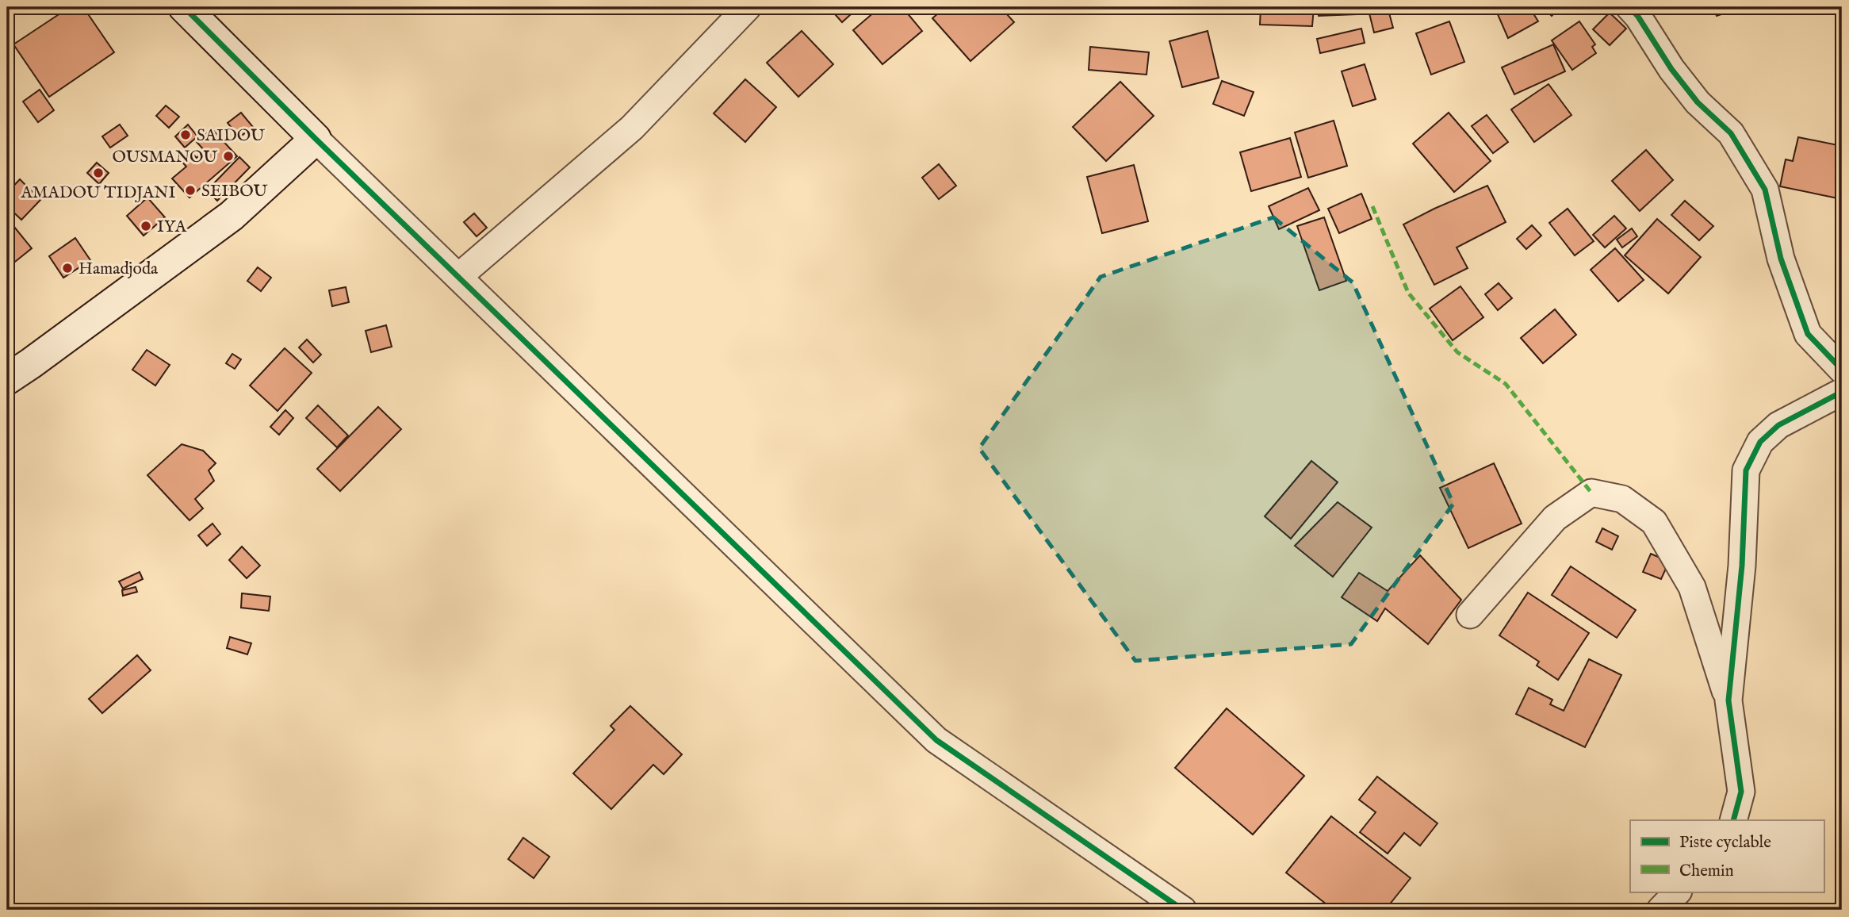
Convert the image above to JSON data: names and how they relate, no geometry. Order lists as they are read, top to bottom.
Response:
{
  "places": [
    "SAIDOU",
    "OUSMANOU",
    "AMADOU TIDJANI",
    "SEIBOU",
    "IYA",
    "Hamadjoda"
  ],
  "legend": ["Piste cyclable", "Chemin"]
}
